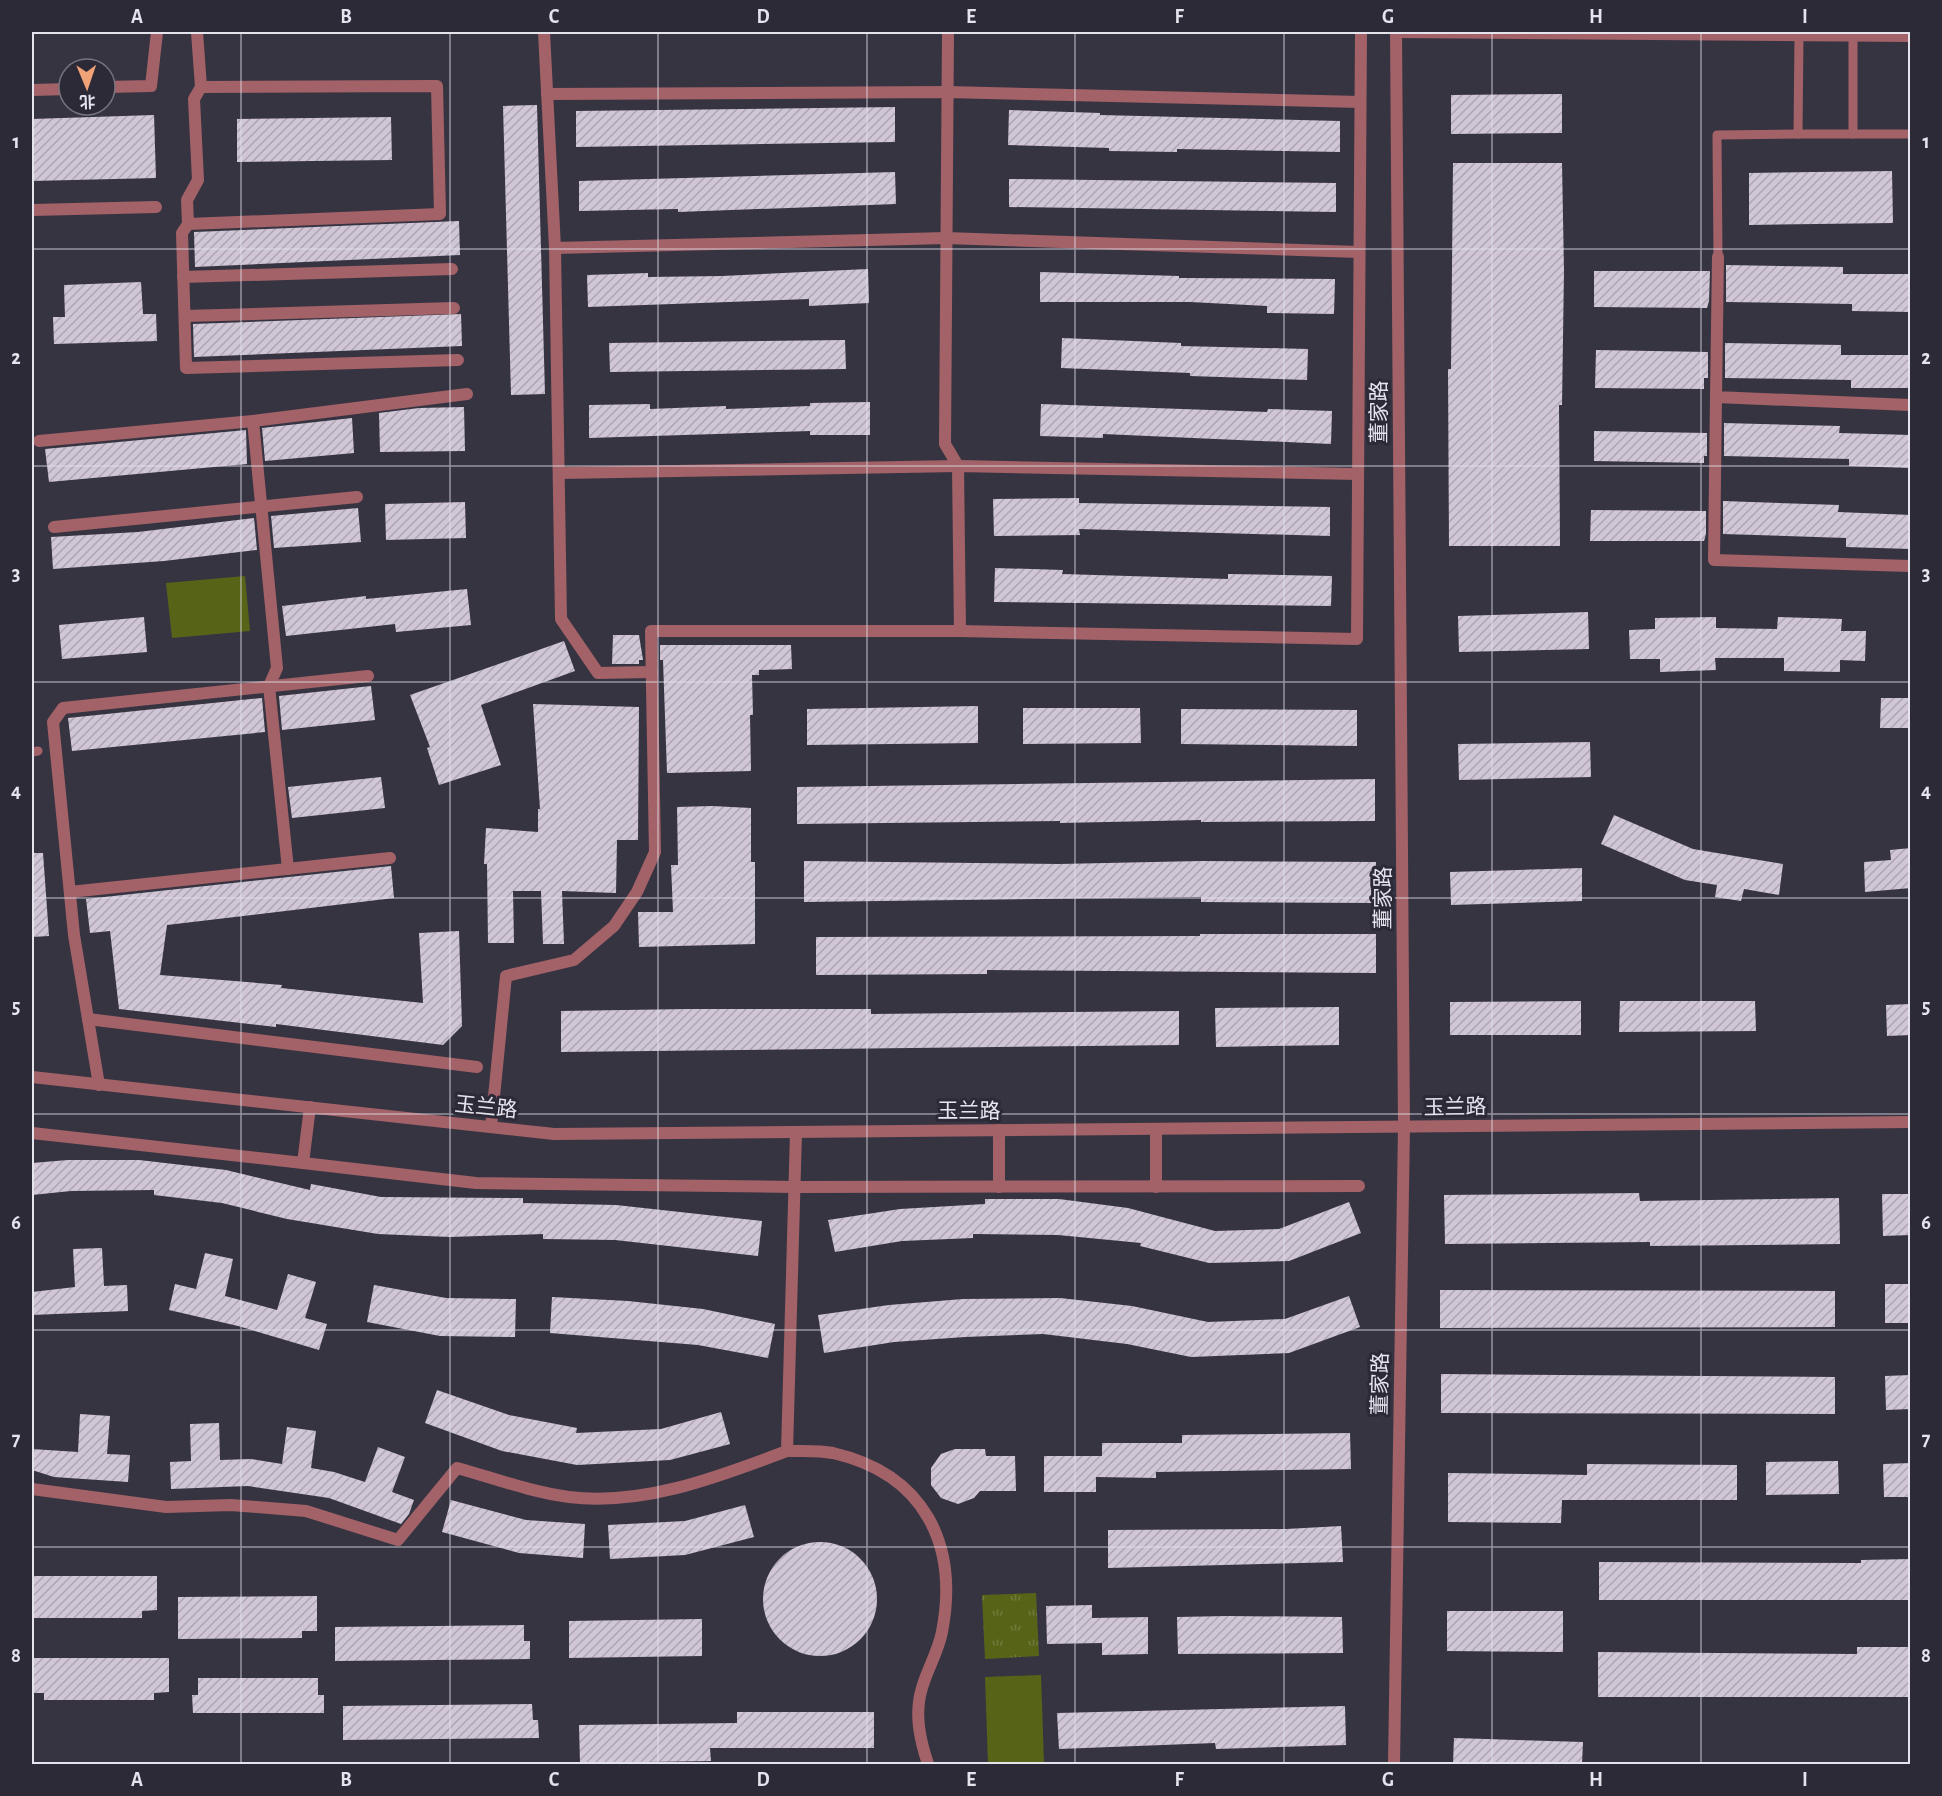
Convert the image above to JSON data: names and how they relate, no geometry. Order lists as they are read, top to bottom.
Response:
{
  "streets": {
    "street": ["董家路", "玉兰路"]
  },
  "crossings": [
    ["董家路", "玉兰路"]
  ],
  "north": "bottom",
  "grid": {
    "columns": [
      "A",
      "B",
      "C",
      "D",
      "E",
      "F",
      "G",
      "H",
      "I"
    ],
    "rows": [
      "1",
      "2",
      "3",
      "4",
      "5",
      "6",
      "7",
      "8"
    ]
  }
}
